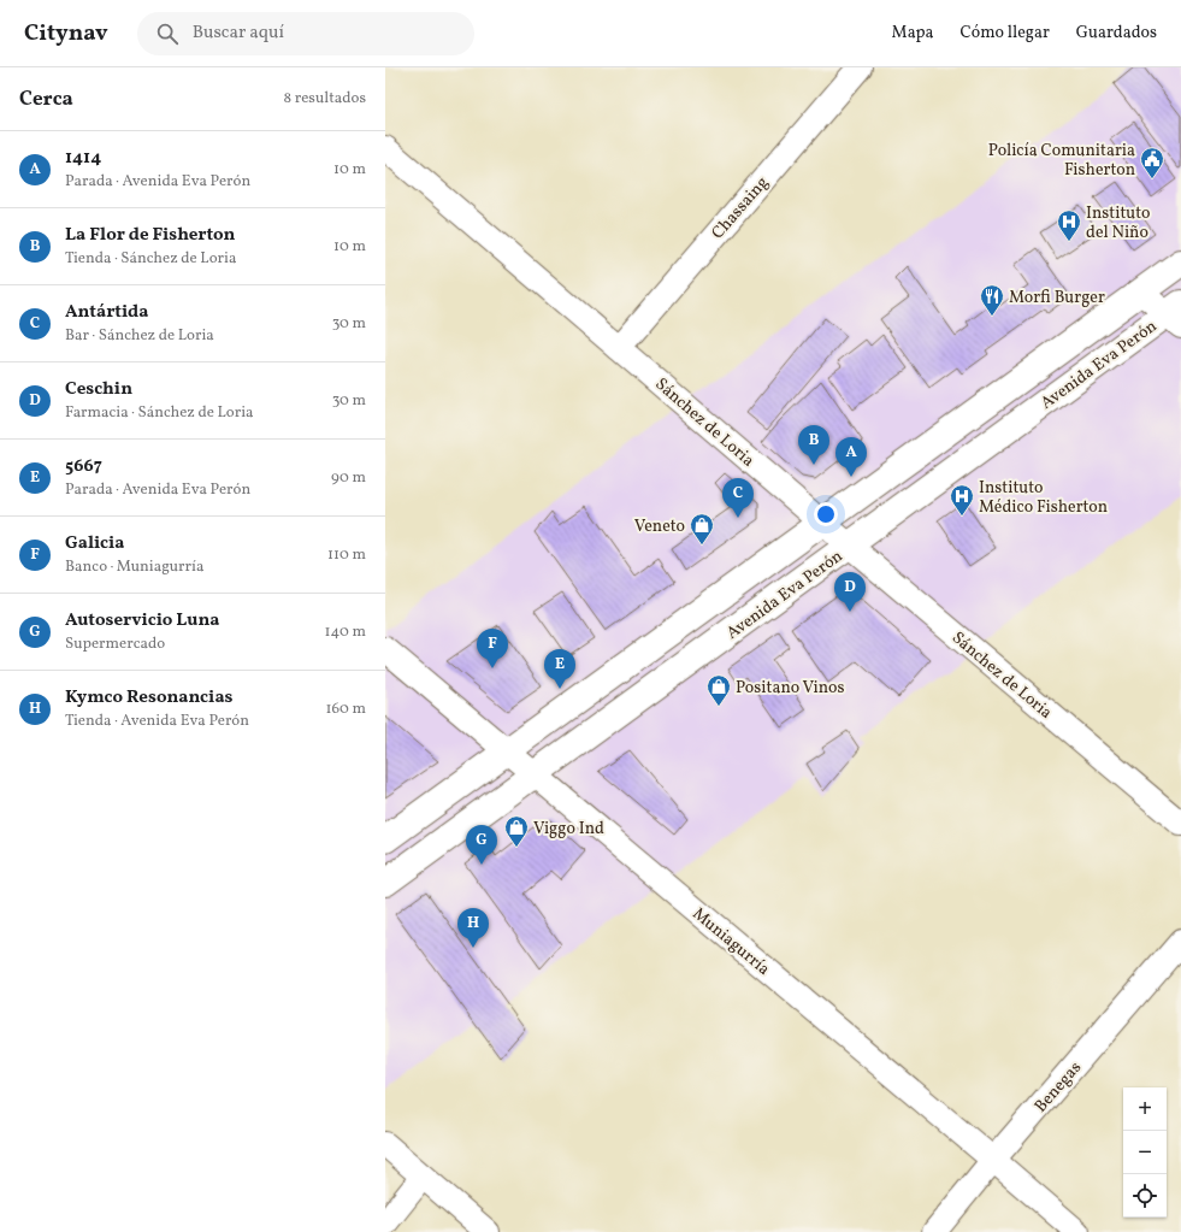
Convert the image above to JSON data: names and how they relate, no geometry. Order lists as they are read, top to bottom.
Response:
{
  "streets": {
    "main road": ["Avenida Eva Perón"],
    "street": [
      "Chassaing",
      "Sánchez de Loria",
      "Muniagurría",
      "Benegas"
    ]
  },
  "crossings": [
    ["Chassaing", "Sánchez de Loria"],
    ["Avenida Eva Perón", "Sánchez de Loria"],
    ["Avenida Eva Perón", "Muniagurría"],
    ["Muniagurría", "Benegas"]
  ],
  "places": {
    "public building": ["Policía Comunitaria Fisherton"],
    "hospital": ["Instituto del Niño", "Instituto Médico Fisherton"],
    "restaurant": ["Morfi Burger"],
    "shop": ["Veneto", "Positano Vinos", "Viggo Ind"]
  },
  "page": {
    "header": "Citynav",
    "search": "Buscar aquí",
    "nav": ["Mapa", "Cómo llegar", "Guardados"],
    "heading": ["Cerca", "8 resultados"],
    "list": [
      {
        "mark": "A",
        "name": "1414",
        "note": "Parada · Avenida Eva Perón",
        "value": "10 m"
      },
      {
        "mark": "B",
        "name": "La Flor de Fisherton",
        "note": "Tienda · Sánchez de Loria",
        "value": "10 m"
      },
      {
        "mark": "C",
        "name": "Antártida",
        "note": "Bar · Sánchez de Loria",
        "value": "30 m"
      },
      {
        "mark": "D",
        "name": "Ceschin",
        "note": "Farmacia · Sánchez de Loria",
        "value": "30 m"
      },
      {
        "mark": "E",
        "name": "5667",
        "note": "Parada · Avenida Eva Perón",
        "value": "90 m"
      },
      {
        "mark": "F",
        "name": "Galicia",
        "note": "Banco · Muniagurría",
        "value": "110 m"
      },
      {
        "mark": "G",
        "name": "Autoservicio Luna",
        "note": "Supermercado",
        "value": "140 m"
      },
      {
        "mark": "H",
        "name": "Kymco Resonancias",
        "note": "Tienda · Avenida Eva Perón",
        "value": "160 m"
      }
    ],
    "pins": [
      "B",
      "A",
      "C",
      "D",
      "F",
      "E",
      "G",
      "H"
    ],
    "map_buttons": ["+", "−"]
  }
}
